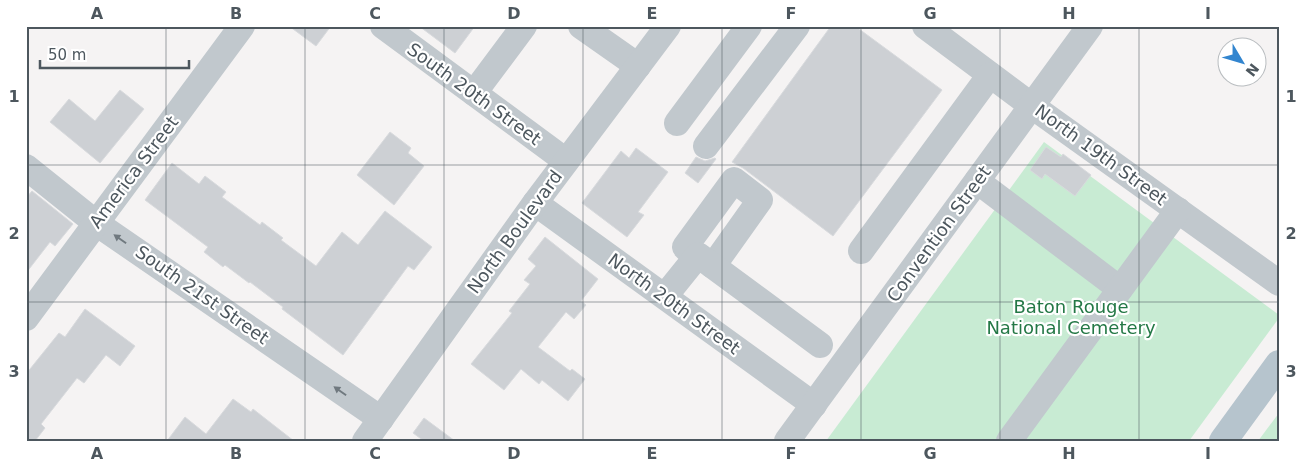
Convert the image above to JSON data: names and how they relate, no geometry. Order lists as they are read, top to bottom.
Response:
{
  "streets": {
    "street": [
      "South 20th Street",
      "North 19th Street",
      "America Street",
      "North Boulevard",
      "Convention Street",
      "South 21st Street",
      "North 20th Street"
    ]
  },
  "crossings": [
    ["South 20th Street", "North Boulevard"],
    ["North 19th Street", "Convention Street"],
    ["America Street", "South 21st Street"],
    ["North Boulevard", "South 21st Street"],
    ["North Boulevard", "North 20th Street"],
    ["Convention Street", "North 20th Street"]
  ],
  "one_way": ["South 21st Street"],
  "parks": ["Baton Rouge National Cemetery"],
  "scale_bar": "50 m",
  "north": "bottom right",
  "grid": {
    "columns": [
      "A",
      "B",
      "C",
      "D",
      "E",
      "F",
      "G",
      "H",
      "I"
    ],
    "rows": ["1", "2", "3"]
  }
}
